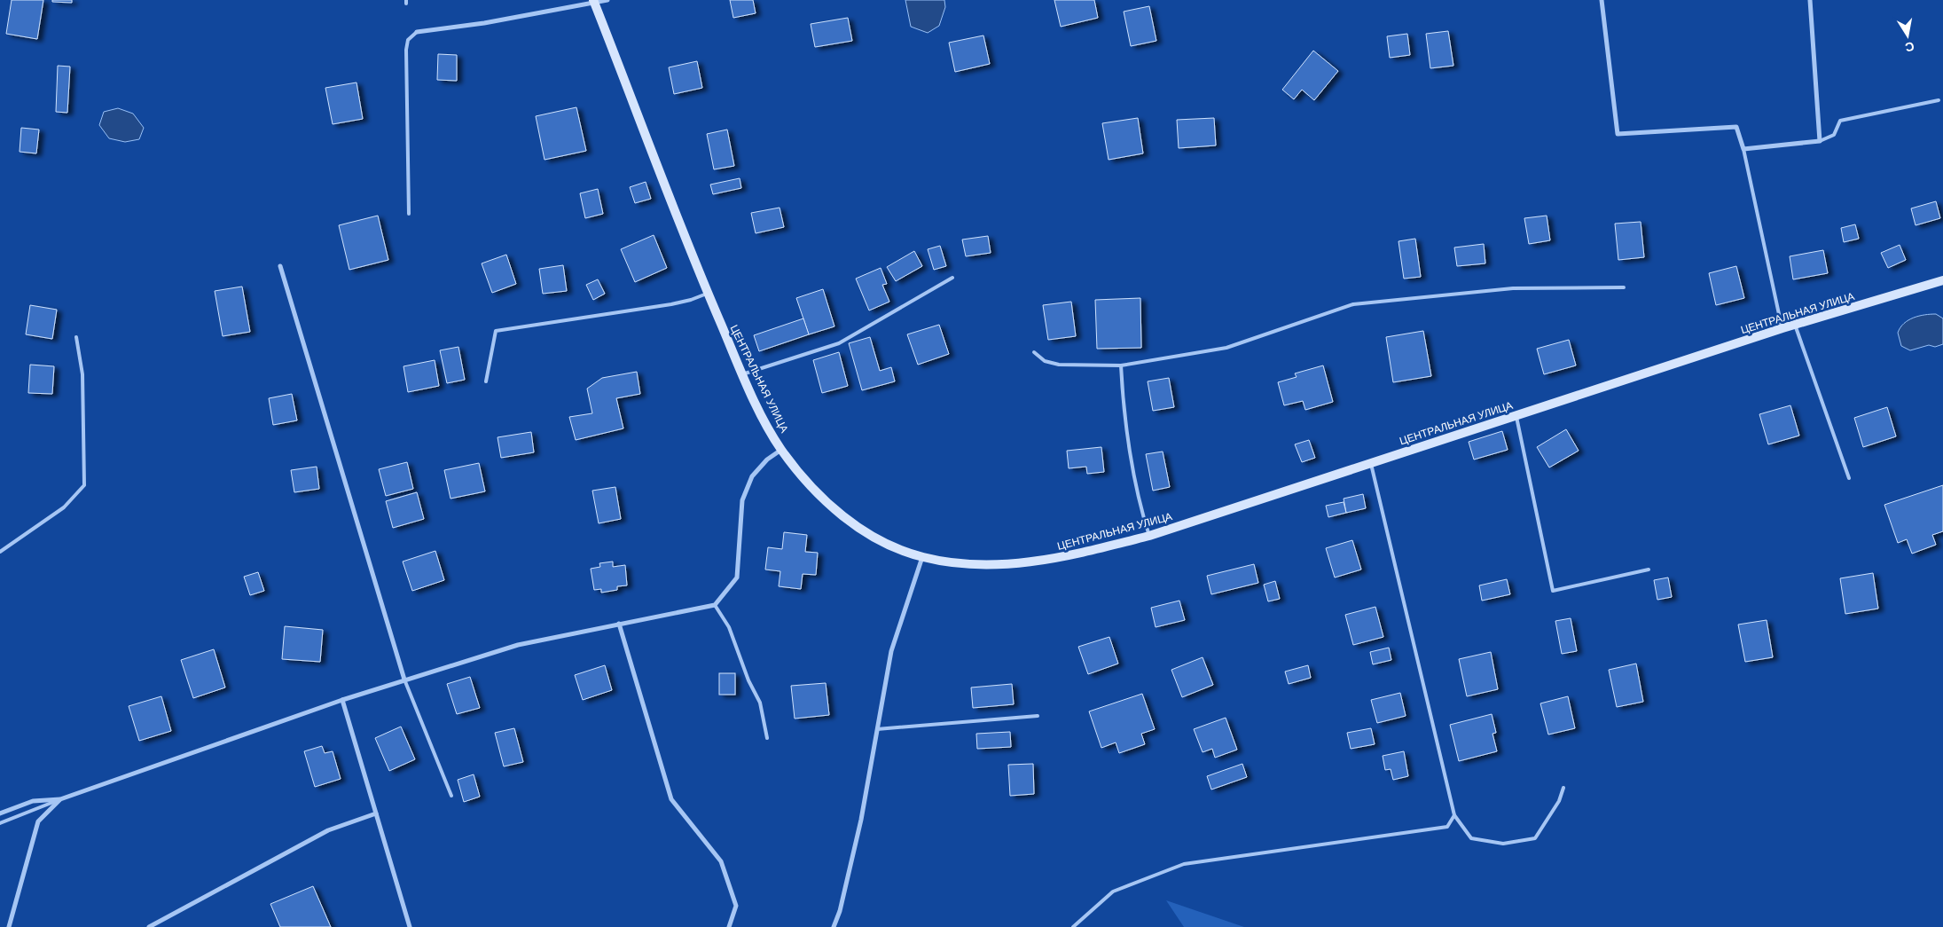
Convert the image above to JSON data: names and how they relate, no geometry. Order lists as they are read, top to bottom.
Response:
{
  "streets": {
    "street": ["ЦЕНТРАЛЬНАЯ УЛИЦА"]
  },
  "north": "bottom"
}
